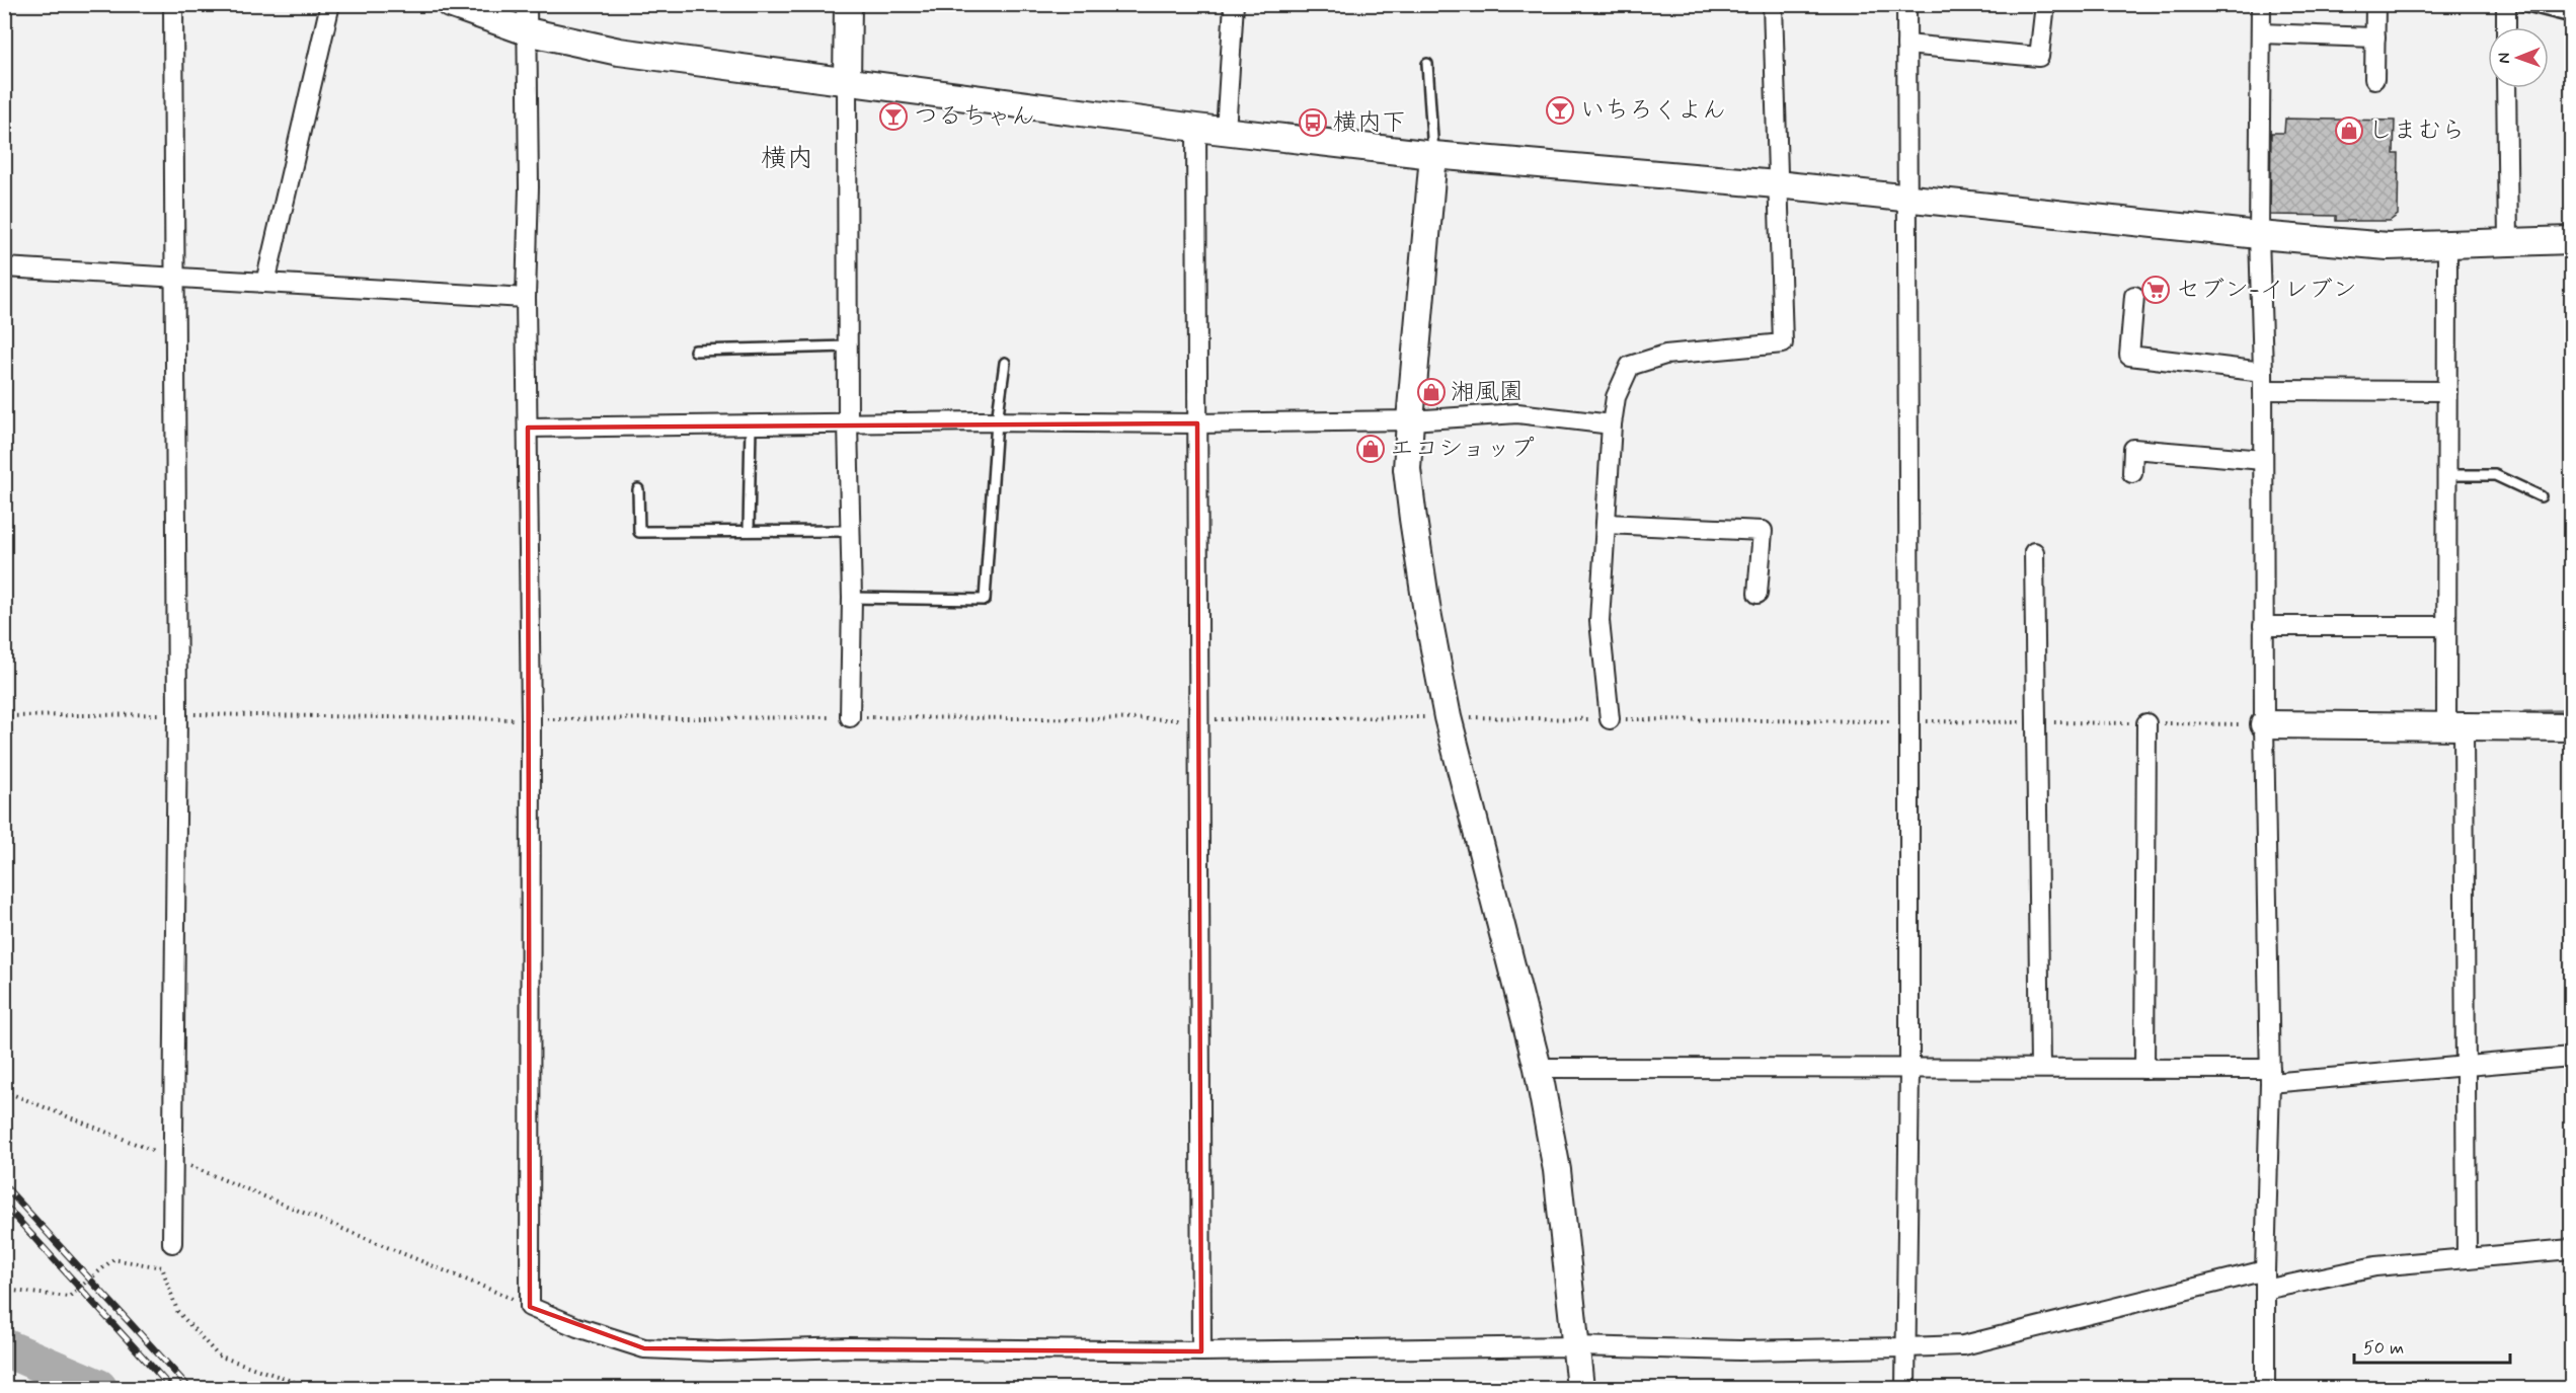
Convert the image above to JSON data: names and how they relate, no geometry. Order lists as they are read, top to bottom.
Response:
{
  "districts": ["横内"],
  "places": {
    "bar": ["いちろくよん", "つるちゃん"],
    "bus stop": ["横内下"],
    "shop": ["しまむら", "湘風園", "エコショップ"],
    "supermarket": ["セブン-イレブン"]
  },
  "scale_bar": "50 m",
  "north": "left"
}
